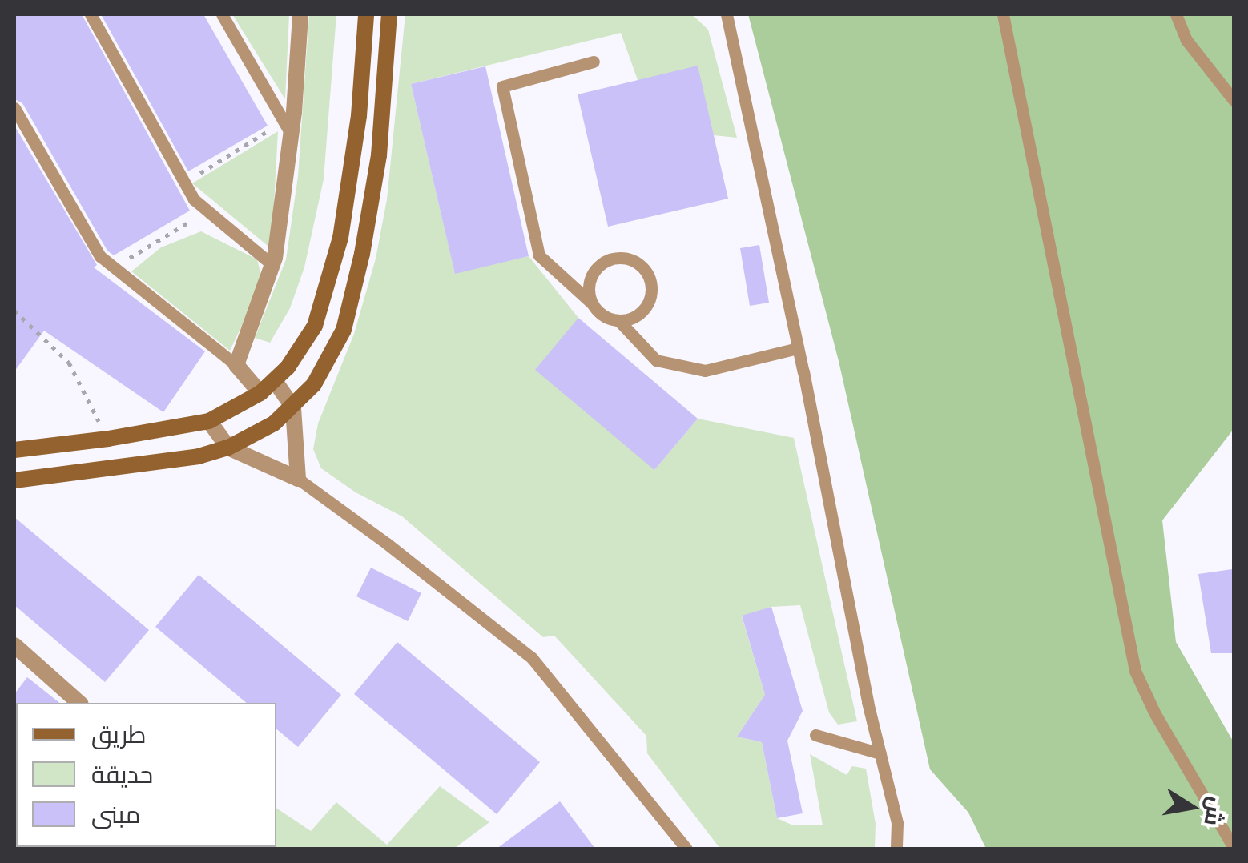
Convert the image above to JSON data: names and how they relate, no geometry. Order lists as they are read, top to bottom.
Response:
{
  "legend": ["طريق", "حديقة", "مبنى"],
  "north": "right"
}
